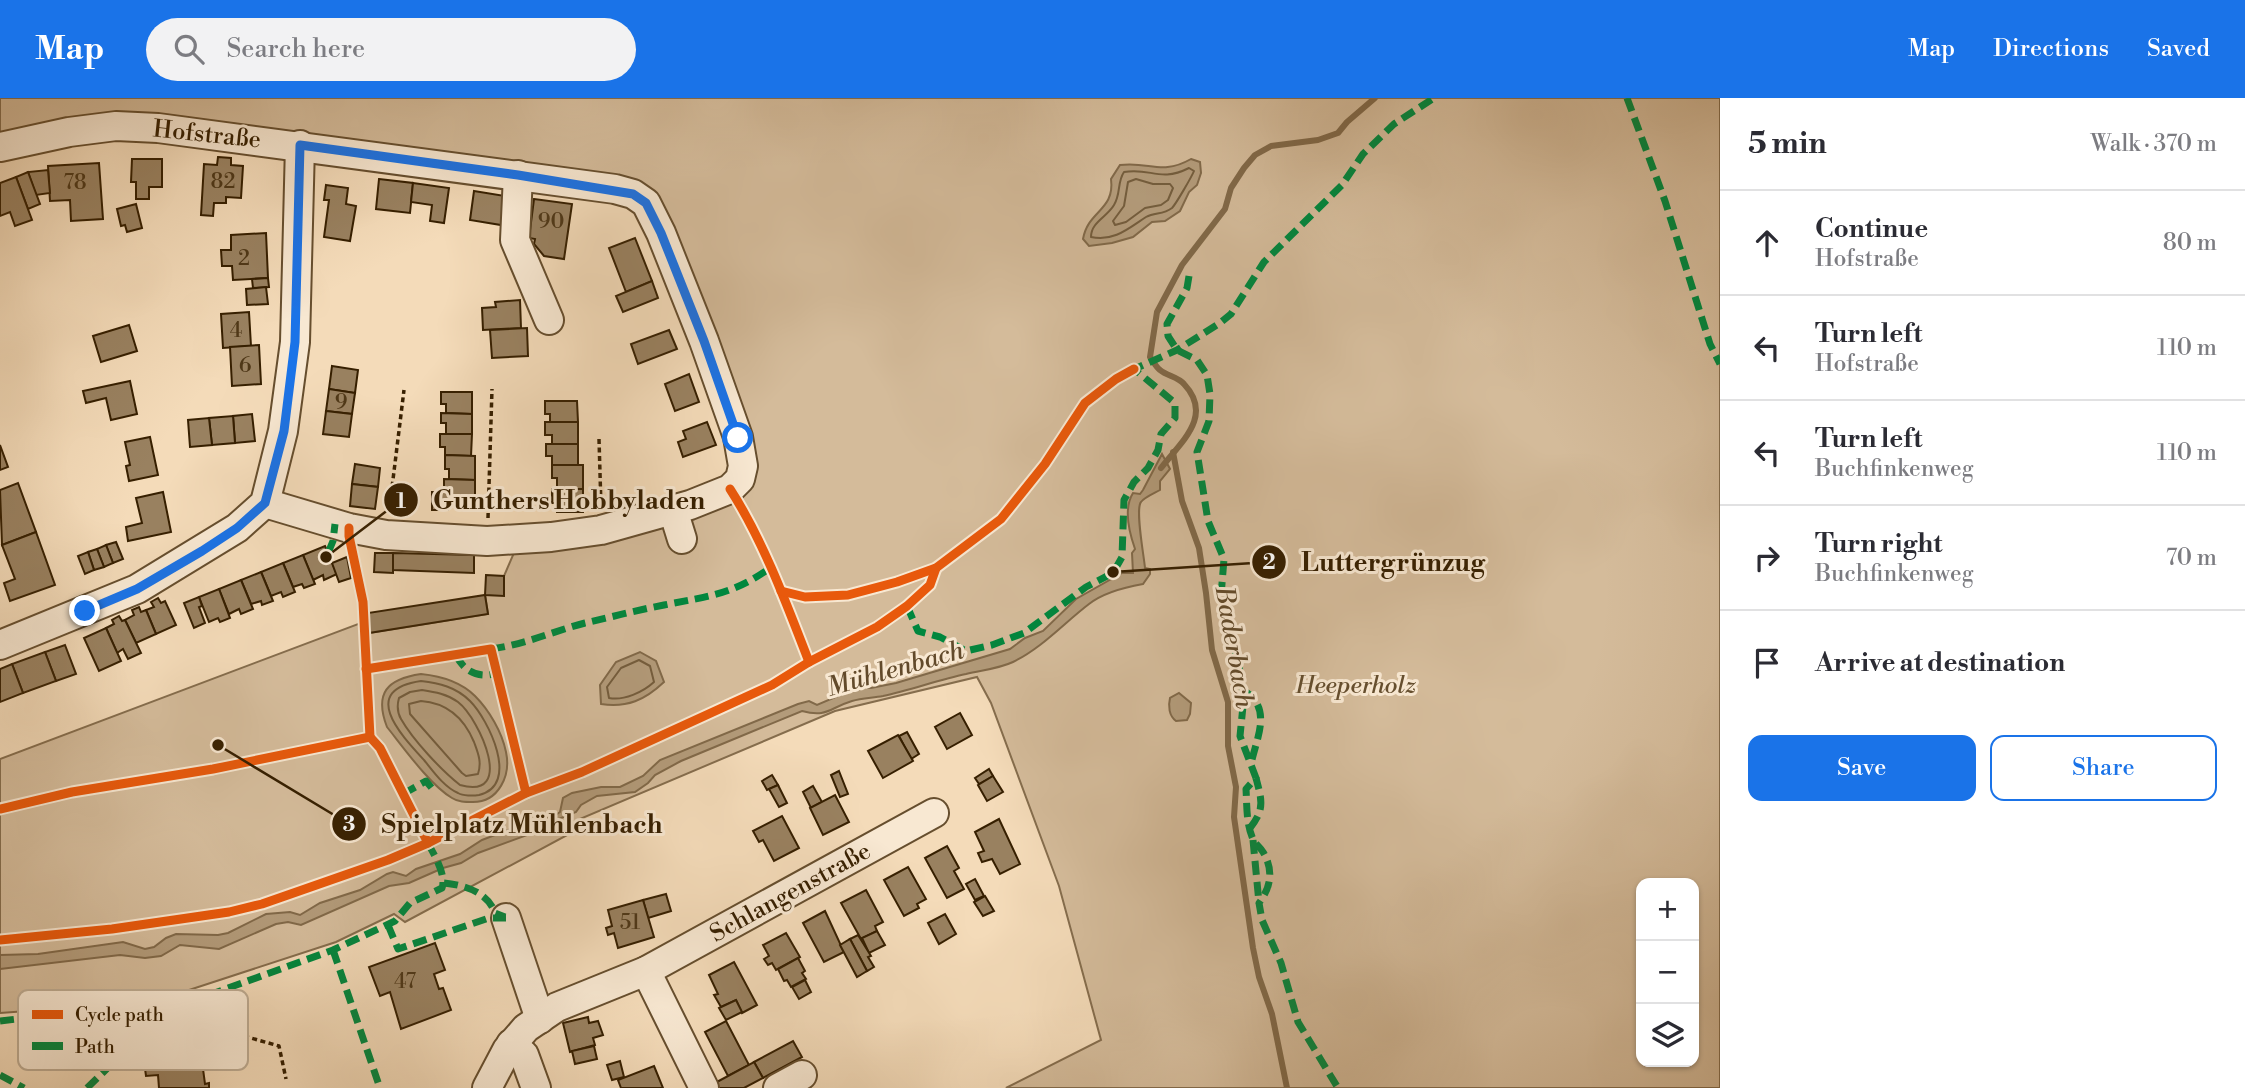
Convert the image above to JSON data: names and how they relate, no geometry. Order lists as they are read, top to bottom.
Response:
{
  "streets": {
    "street": ["Hofstraße", "Schlangenstraße"]
  },
  "water": ["Baderbach", "Mühlenbach"],
  "parks": ["Heeperholz"],
  "places": ["Gunthers Hobbyladen", "Luttergrünzug", "Spielplatz Mühlenbach"],
  "house_numbers": [
    "82",
    "78",
    "90",
    "2",
    "4",
    "6",
    "9",
    "51",
    "47"
  ],
  "legend": ["Cycle path", "Path"],
  "page": {
    "header": "Map",
    "search": "Search here",
    "nav": ["Map", "Directions", "Saved"],
    "heading": ["5 min", "Walk · 370 m"],
    "list": [
      ["Continue", "Hofstraße", "80 m"],
      ["Turn left", "Hofstraße", "110 m"],
      ["Turn left", "Buchfinkenweg", "110 m"],
      ["Turn right", "Buchfinkenweg", "70 m"],
      "Arrive at destination"
    ],
    "buttons": ["Save", "Share"],
    "map_buttons": ["+", "−"]
  }
}
